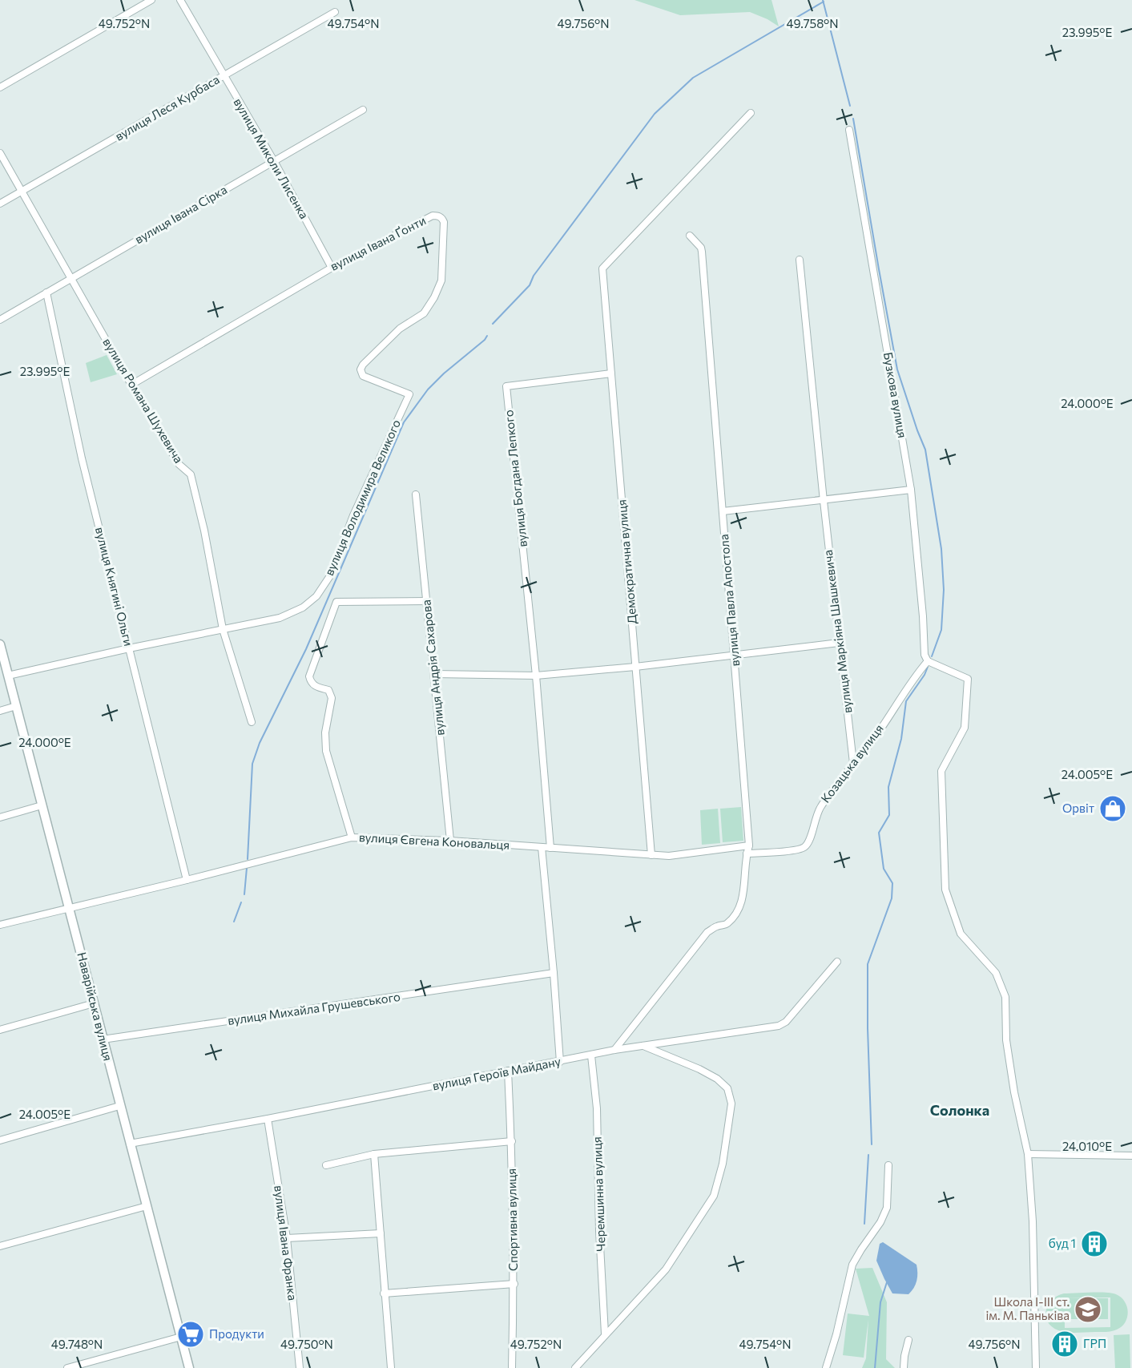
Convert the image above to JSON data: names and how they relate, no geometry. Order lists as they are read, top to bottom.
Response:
{
  "streets": {
    "street": [
      "вулиця Леся Курбаса",
      "вулиця Миколи Лисенка",
      "вулиця Івана Сірка",
      "вулиця Івана Ґонти",
      "Бузкова вулиця",
      "вулиця Романа Шухевича",
      "вулиця Богдана Лепкого",
      "вулиця Володимира Великого",
      "Демократична вулиця",
      "вулиця Княгині Ольги",
      "вулиця Павла Апостола",
      "вулиця Маркіяна Шашкевича",
      "вулиця Андрія Сахарова",
      "Козацька вулиця",
      "вулиця Євгена Коновальця",
      "Наварійська вулиця",
      "вулиця Михайла Грушевського",
      "вулиця Героїв Майдану",
      "Черемшинна вулиця",
      "Спортивна вулиця",
      "вулиця Івана Франка"
    ]
  },
  "crossings": [
    ["вулиця Леся Курбаса", "вулиця Миколи Лисенка"],
    ["вулиця Леся Курбаса", "вулиця Романа Шухевича"],
    ["вулиця Миколи Лисенка", "вулиця Івана Сірка"],
    ["вулиця Миколи Лисенка", "вулиця Івана Ґонти"],
    ["вулиця Івана Сірка", "вулиця Романа Шухевича"],
    ["вулиця Івана Сірка", "вулиця Княгині Ольги"],
    ["вулиця Івана Ґонти", "вулиця Романа Шухевича"],
    ["вулиця Івана Ґонти", "вулиця Володимира Великого"],
    ["Бузкова вулиця", "Козацька вулиця"],
    ["вулиця Романа Шухевича", "вулиця Володимира Великого"],
    ["вулиця Богдана Лепкого", "Демократична вулиця"],
    ["вулиця Богдана Лепкого", "вулиця Євгена Коновальця"],
    ["вулиця Володимира Великого", "вулиця Княгині Ольги"],
    ["вулиця Володимира Великого", "Наварійська вулиця"],
    ["Демократична вулиця", "вулиця Євгена Коновальця"],
    ["вулиця Княгині Ольги", "вулиця Євгена Коновальця"],
    ["вулиця Павла Апостола", "Козацька вулиця"],
    ["вулиця Павла Апостола", "вулиця Євгена Коновальця"],
    ["вулиця Павла Апостола", "вулиця Героїв Майдану"],
    ["вулиця Маркіяна Шашкевича", "Козацька вулиця"],
    ["вулиця Андрія Сахарова", "вулиця Євгена Коновальця"],
    ["вулиця Євгена Коновальця", "Наварійська вулиця"],
    ["Наварійська вулиця", "вулиця Михайла Грушевського"],
    ["Наварійська вулиця", "вулиця Героїв Майдану"],
    ["вулиця Героїв Майдану", "Черемшинна вулиця"],
    ["вулиця Героїв Майдану", "Спортивна вулиця"],
    ["вулиця Героїв Майдану", "вулиця Івана Франка"]
  ],
  "districts": ["Солонка"],
  "places": {
    "shop": ["Орвіт"],
    "building": ["буд 1", "ГРП"],
    "school or university": ["Школа І-ІІІ ст. ім. М. Паньківа"],
    "supermarket": ["Продукти"]
  },
  "coordinates": [
    "49.752°N",
    "49.754°N",
    "49.756°N",
    "49.758°N",
    "23.995°E",
    "24.000°E",
    "24.005°E",
    "24.010°E",
    "49.748°N",
    "49.750°N"
  ]
}
